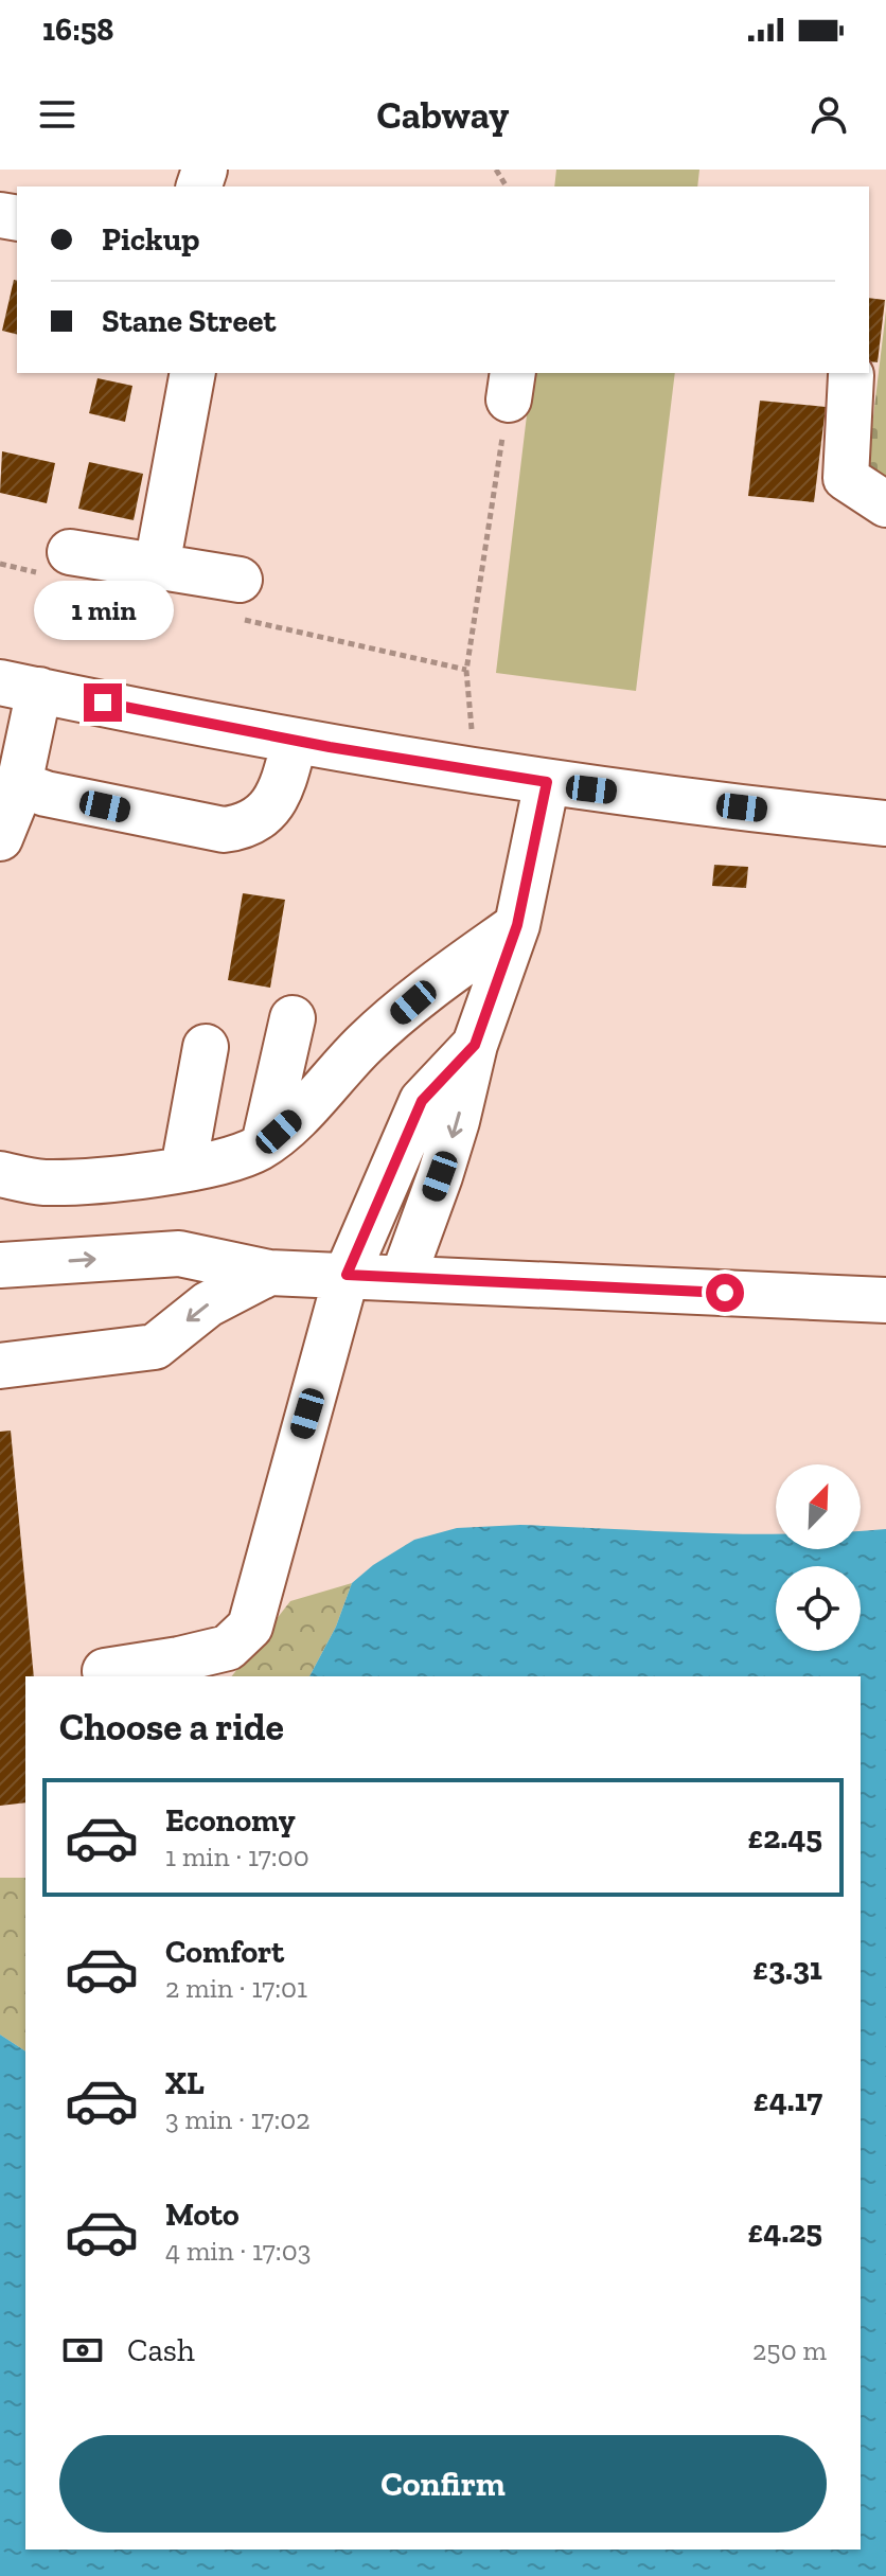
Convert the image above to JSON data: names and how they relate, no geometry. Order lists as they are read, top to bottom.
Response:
{
  "north": "top right",
  "page": {
    "status": "16:58",
    "header": "Cabway",
    "banner": ["Pickup", "Stane Street"],
    "bubble": "1 min",
    "heading": "Choose a ride",
    "list": [
      {
        "name": "Economy",
        "note": "1 min · 17:00",
        "value": "£2.45"
      },
      {
        "name": "Comfort",
        "note": "2 min · 17:01",
        "value": "£3.31"
      },
      {
        "name": "XL",
        "note": "3 min · 17:02",
        "value": "£4.17"
      },
      {
        "name": "Moto",
        "note": "4 min · 17:03",
        "value": "£4.25"
      }
    ],
    "pay": ["Cash", "250 m"],
    "buttons": "Confirm"
  }
}
